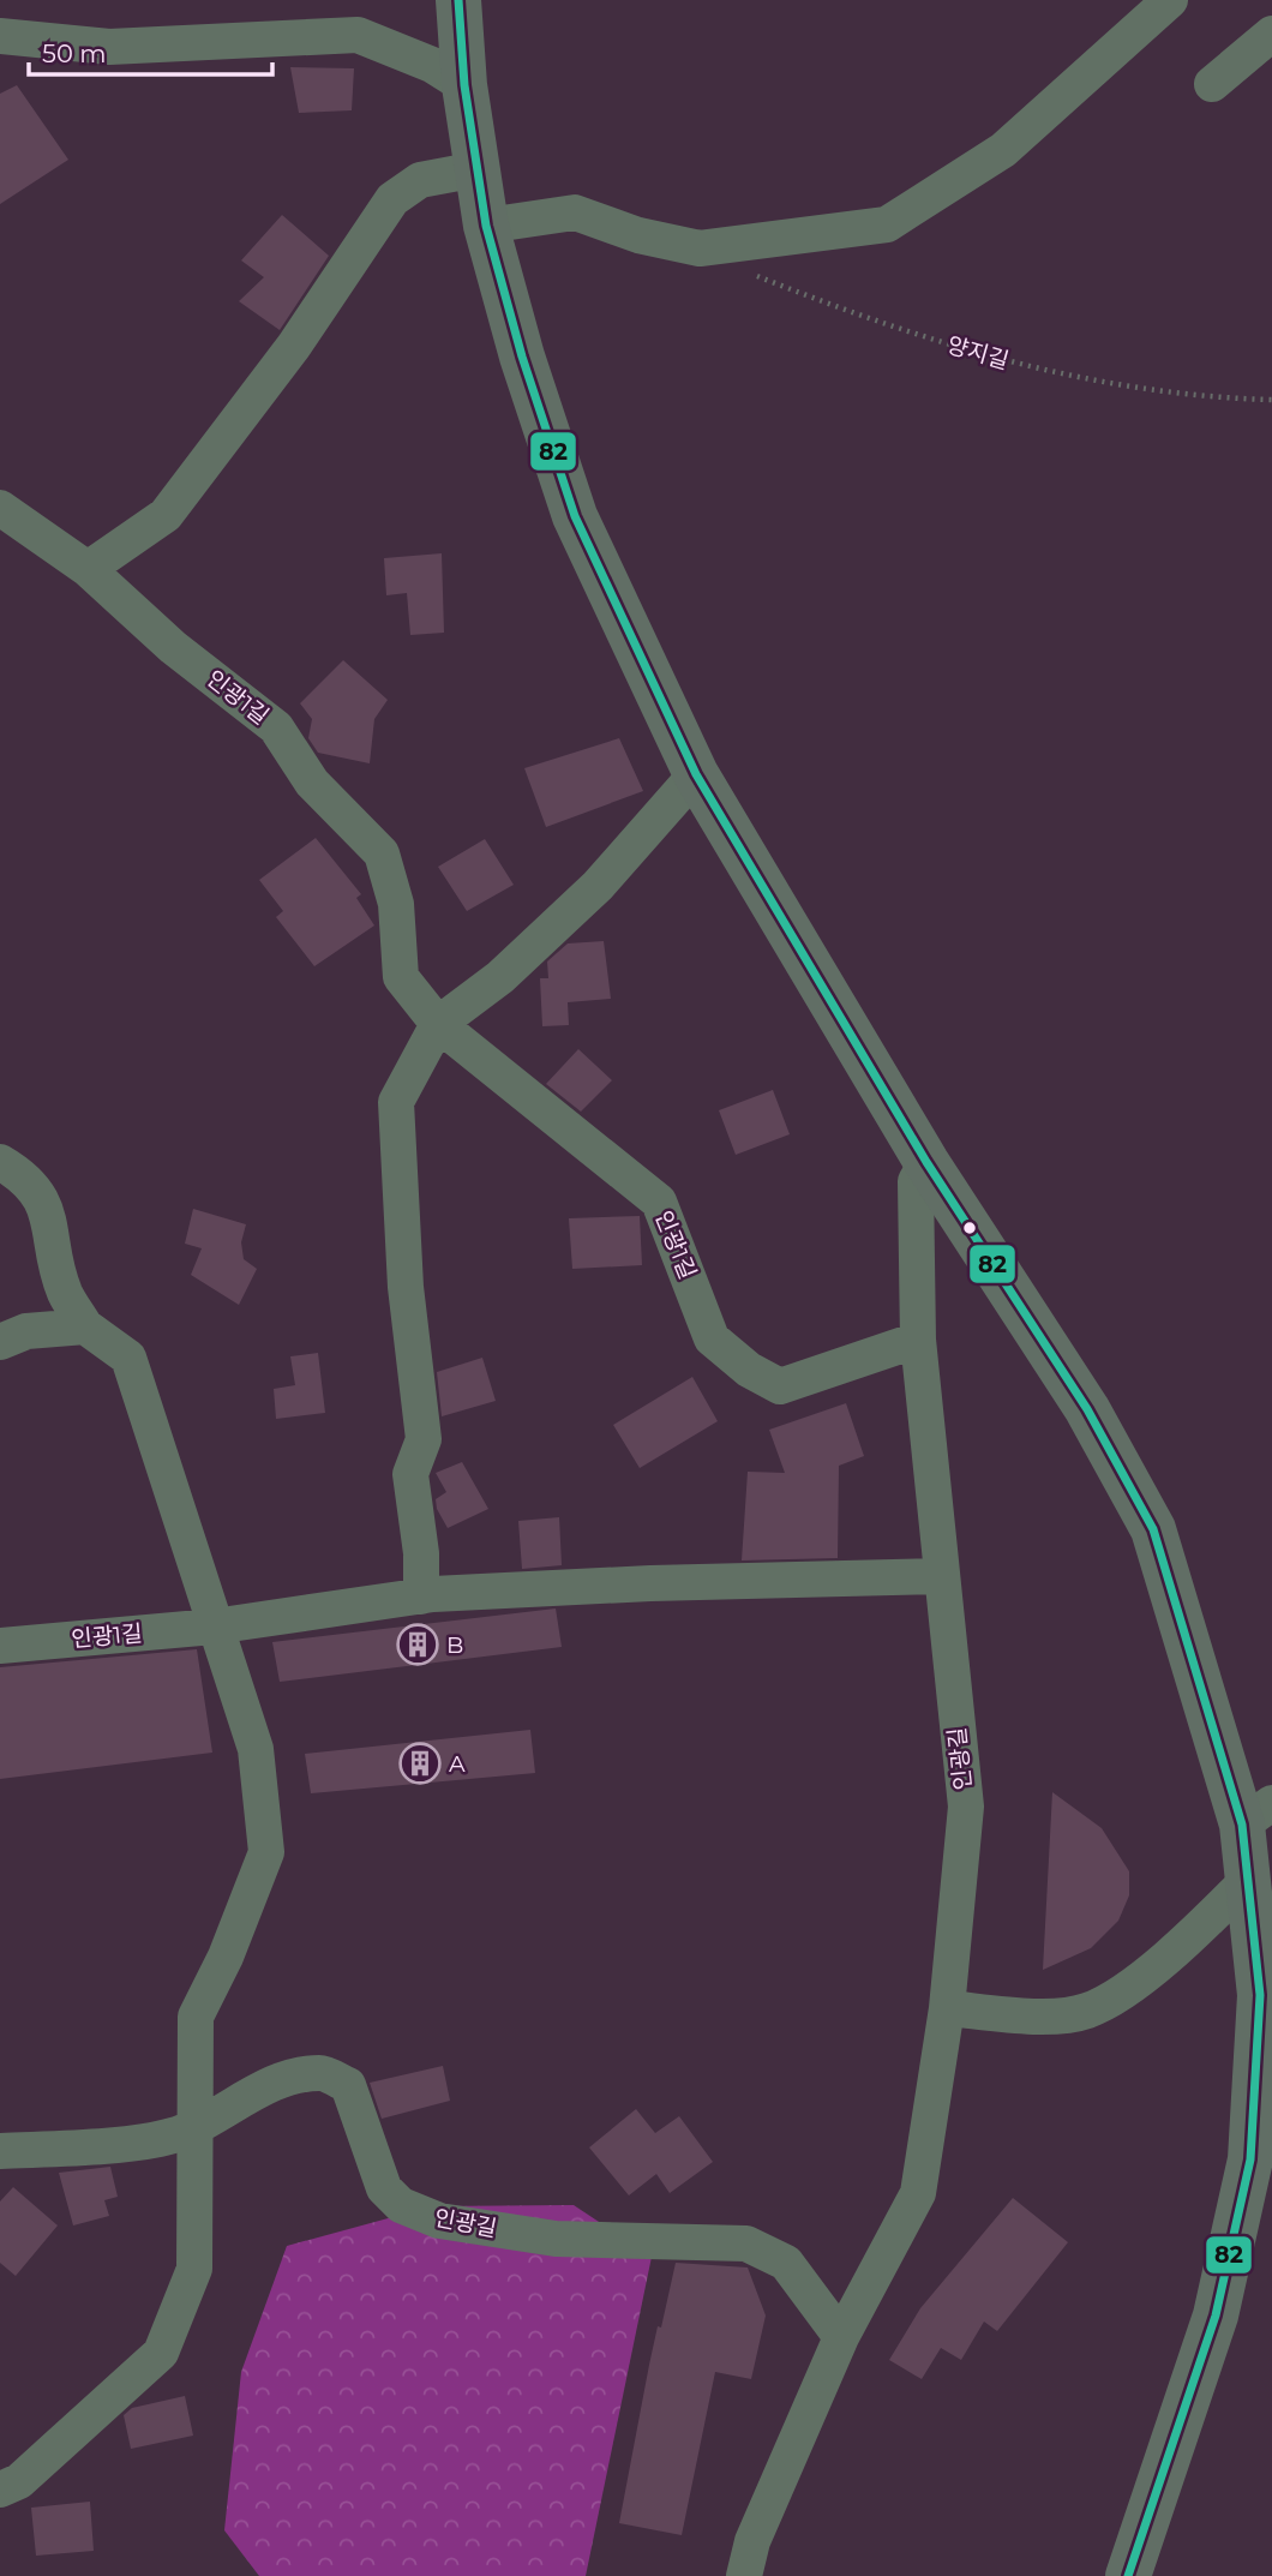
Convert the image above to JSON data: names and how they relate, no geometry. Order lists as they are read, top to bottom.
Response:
{
  "streets": {
    "street": ["인광1길", "인광길"],
    "path": ["양지길"]
  },
  "crossings": [
    ["인광1길", "인광길"]
  ],
  "places": {
    "building": ["B", "A"]
  },
  "lines": ["transit line 82"],
  "scale_bar": "50 m"
}
